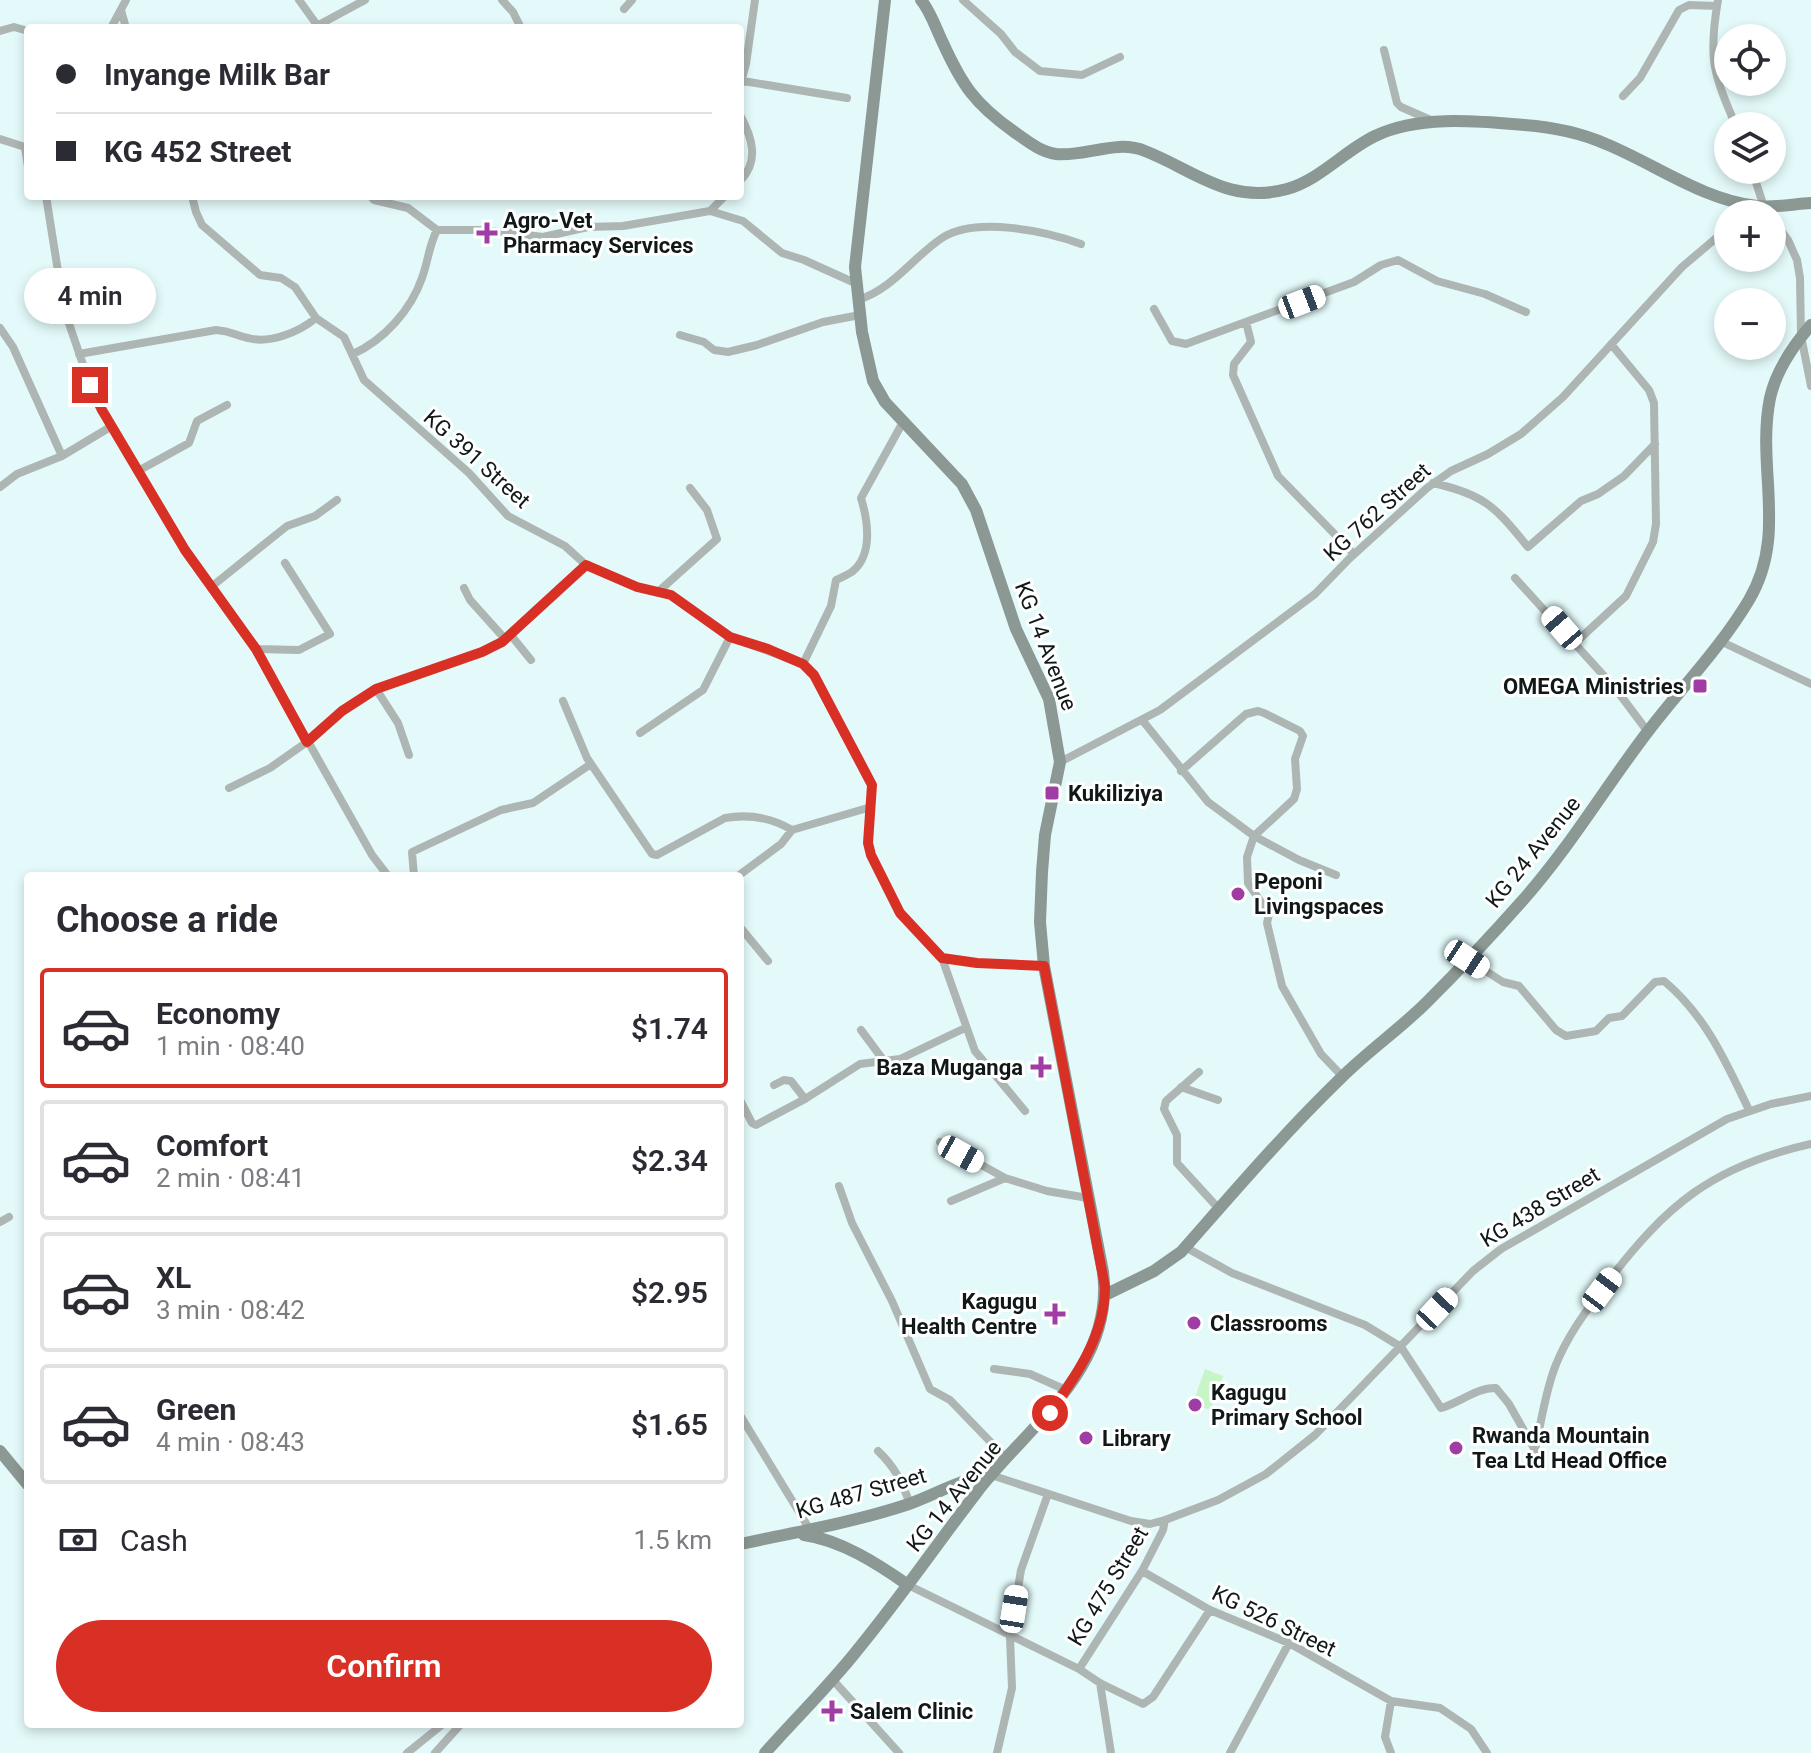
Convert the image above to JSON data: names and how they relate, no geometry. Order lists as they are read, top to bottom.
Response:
{
  "streets": {
    "main road": ["KG 14 Avenue", "KG 24 Avenue", "KG 487 Street"],
    "street": [
      "KG 391 Street",
      "KG 762 Street",
      "KG 438 Street",
      "KG 475 Street",
      "KG 526 Street"
    ]
  },
  "crossings": [
    ["KG 762 Street", "KG 14 Avenue"],
    ["KG 14 Avenue", "KG 24 Avenue"],
    ["KG 14 Avenue", "KG 487 Street"],
    ["KG 438 Street", "KG 475 Street"],
    ["KG 475 Street", "KG 526 Street"]
  ],
  "places": {
    "health": [
      "Agro-Vet Pharmacy Services",
      "Baza Muganga",
      "Kagugu Health Centre",
      "Salem Clinic"
    ],
    "transit": ["OMEGA Ministries", "Kukiliziya"],
    "other": [
      "Peponi Livingspaces",
      "Classrooms",
      "Kagugu Primary School",
      "Library",
      "Rwanda Mountain Tea Ltd Head Office"
    ]
  },
  "page": {
    "map_buttons": ["+", "−"],
    "banner": ["Inyange Milk Bar", "KG 452 Street"],
    "bubble": "4 min",
    "heading": "Choose a ride",
    "list": [
      {
        "name": "Economy",
        "note": "1 min · 08:40",
        "value": "$1.74"
      },
      {
        "name": "Comfort",
        "note": "2 min · 08:41",
        "value": "$2.34"
      },
      {
        "name": "XL",
        "note": "3 min · 08:42",
        "value": "$2.95"
      },
      {
        "name": "Green",
        "note": "4 min · 08:43",
        "value": "$1.65"
      }
    ],
    "pay": ["Cash", "1.5 km"],
    "buttons": "Confirm"
  }
}
